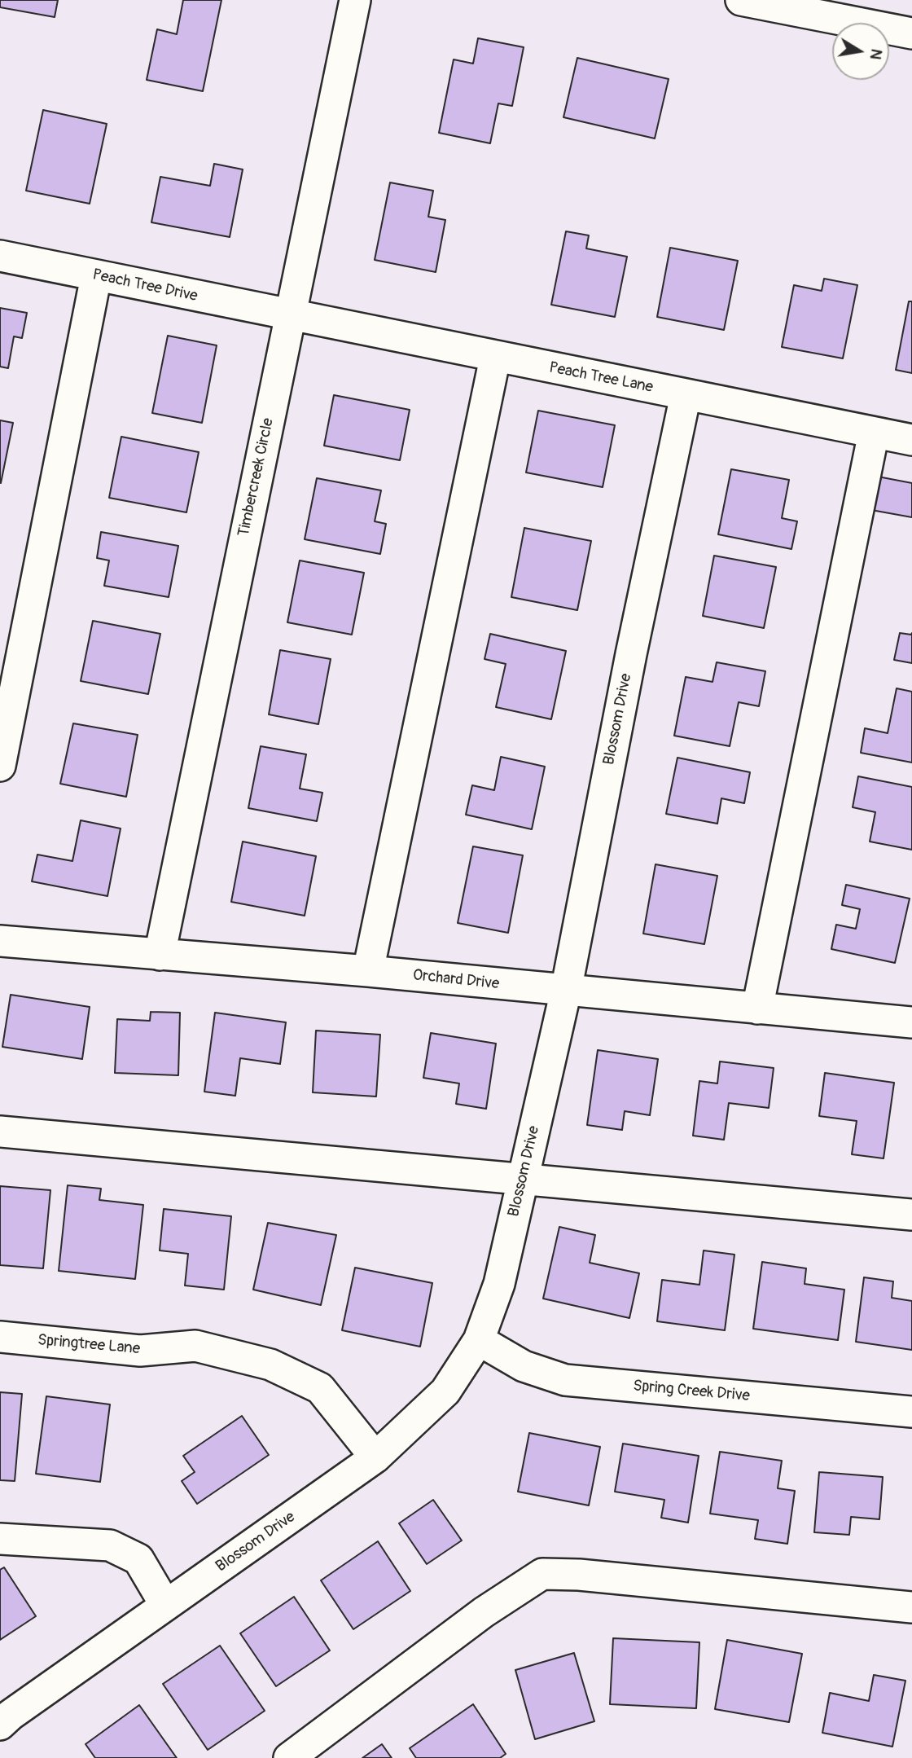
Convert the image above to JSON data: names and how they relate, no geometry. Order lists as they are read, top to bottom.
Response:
{
  "streets": {
    "street": [
      "Peach Tree Drive",
      "Peach Tree Lane",
      "Timbercreek Circle",
      "Blossom Drive",
      "Orchard Drive",
      "Springtree Lane",
      "Spring Creek Drive"
    ]
  },
  "crossings": [
    ["Peach Tree Drive", "Peach Tree Lane"],
    ["Peach Tree Drive", "Timbercreek Circle"],
    ["Peach Tree Lane", "Timbercreek Circle"],
    ["Peach Tree Lane", "Blossom Drive"],
    ["Timbercreek Circle", "Orchard Drive"],
    ["Blossom Drive", "Orchard Drive"],
    ["Blossom Drive", "Springtree Lane"],
    ["Blossom Drive", "Spring Creek Drive"]
  ],
  "north": "right"
}
